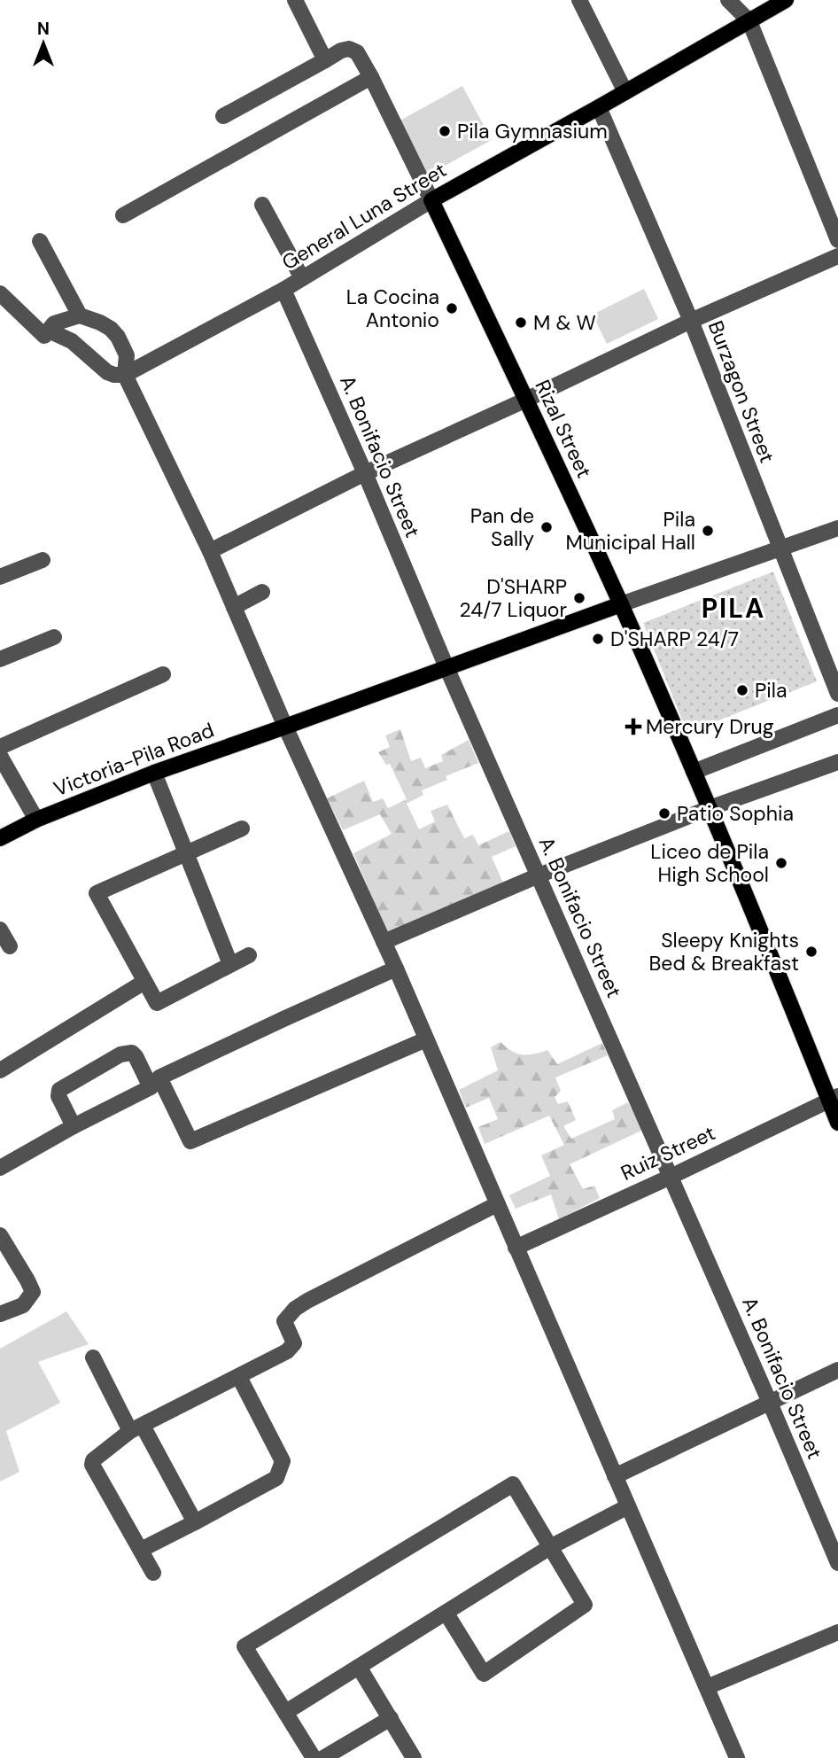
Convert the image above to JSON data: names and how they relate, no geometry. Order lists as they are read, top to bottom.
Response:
{
  "streets": {
    "main road": ["General Luna Street", "Rizal Street", "Victoria-Pila Road"],
    "street": ["Burzagon Street", "A. Bonifacio Street", "Ruiz Street"]
  },
  "crossings": [
    ["General Luna Street", "Burzagon Street"],
    ["General Luna Street", "Rizal Street"],
    ["General Luna Street", "A. Bonifacio Street"],
    ["Rizal Street", "Victoria-Pila Road"],
    ["Rizal Street", "Ruiz Street"],
    ["A. Bonifacio Street", "Victoria-Pila Road"],
    ["A. Bonifacio Street", "Ruiz Street"]
  ],
  "districts": ["PILA"],
  "places": {
    "other": [
      "Pila Gymnasium",
      "La Cocina Antonio",
      "M & W",
      "Pan de Sally",
      "Pila Municipal Hall",
      "D'SHARP 24/7 Liquor",
      "D'SHARP 24/7",
      "Pila",
      "Patio Sophia",
      "Liceo de Pila High School",
      "Sleepy Knights Bed & Breakfast"
    ],
    "health": ["Mercury Drug"]
  },
  "north": "top"
}
